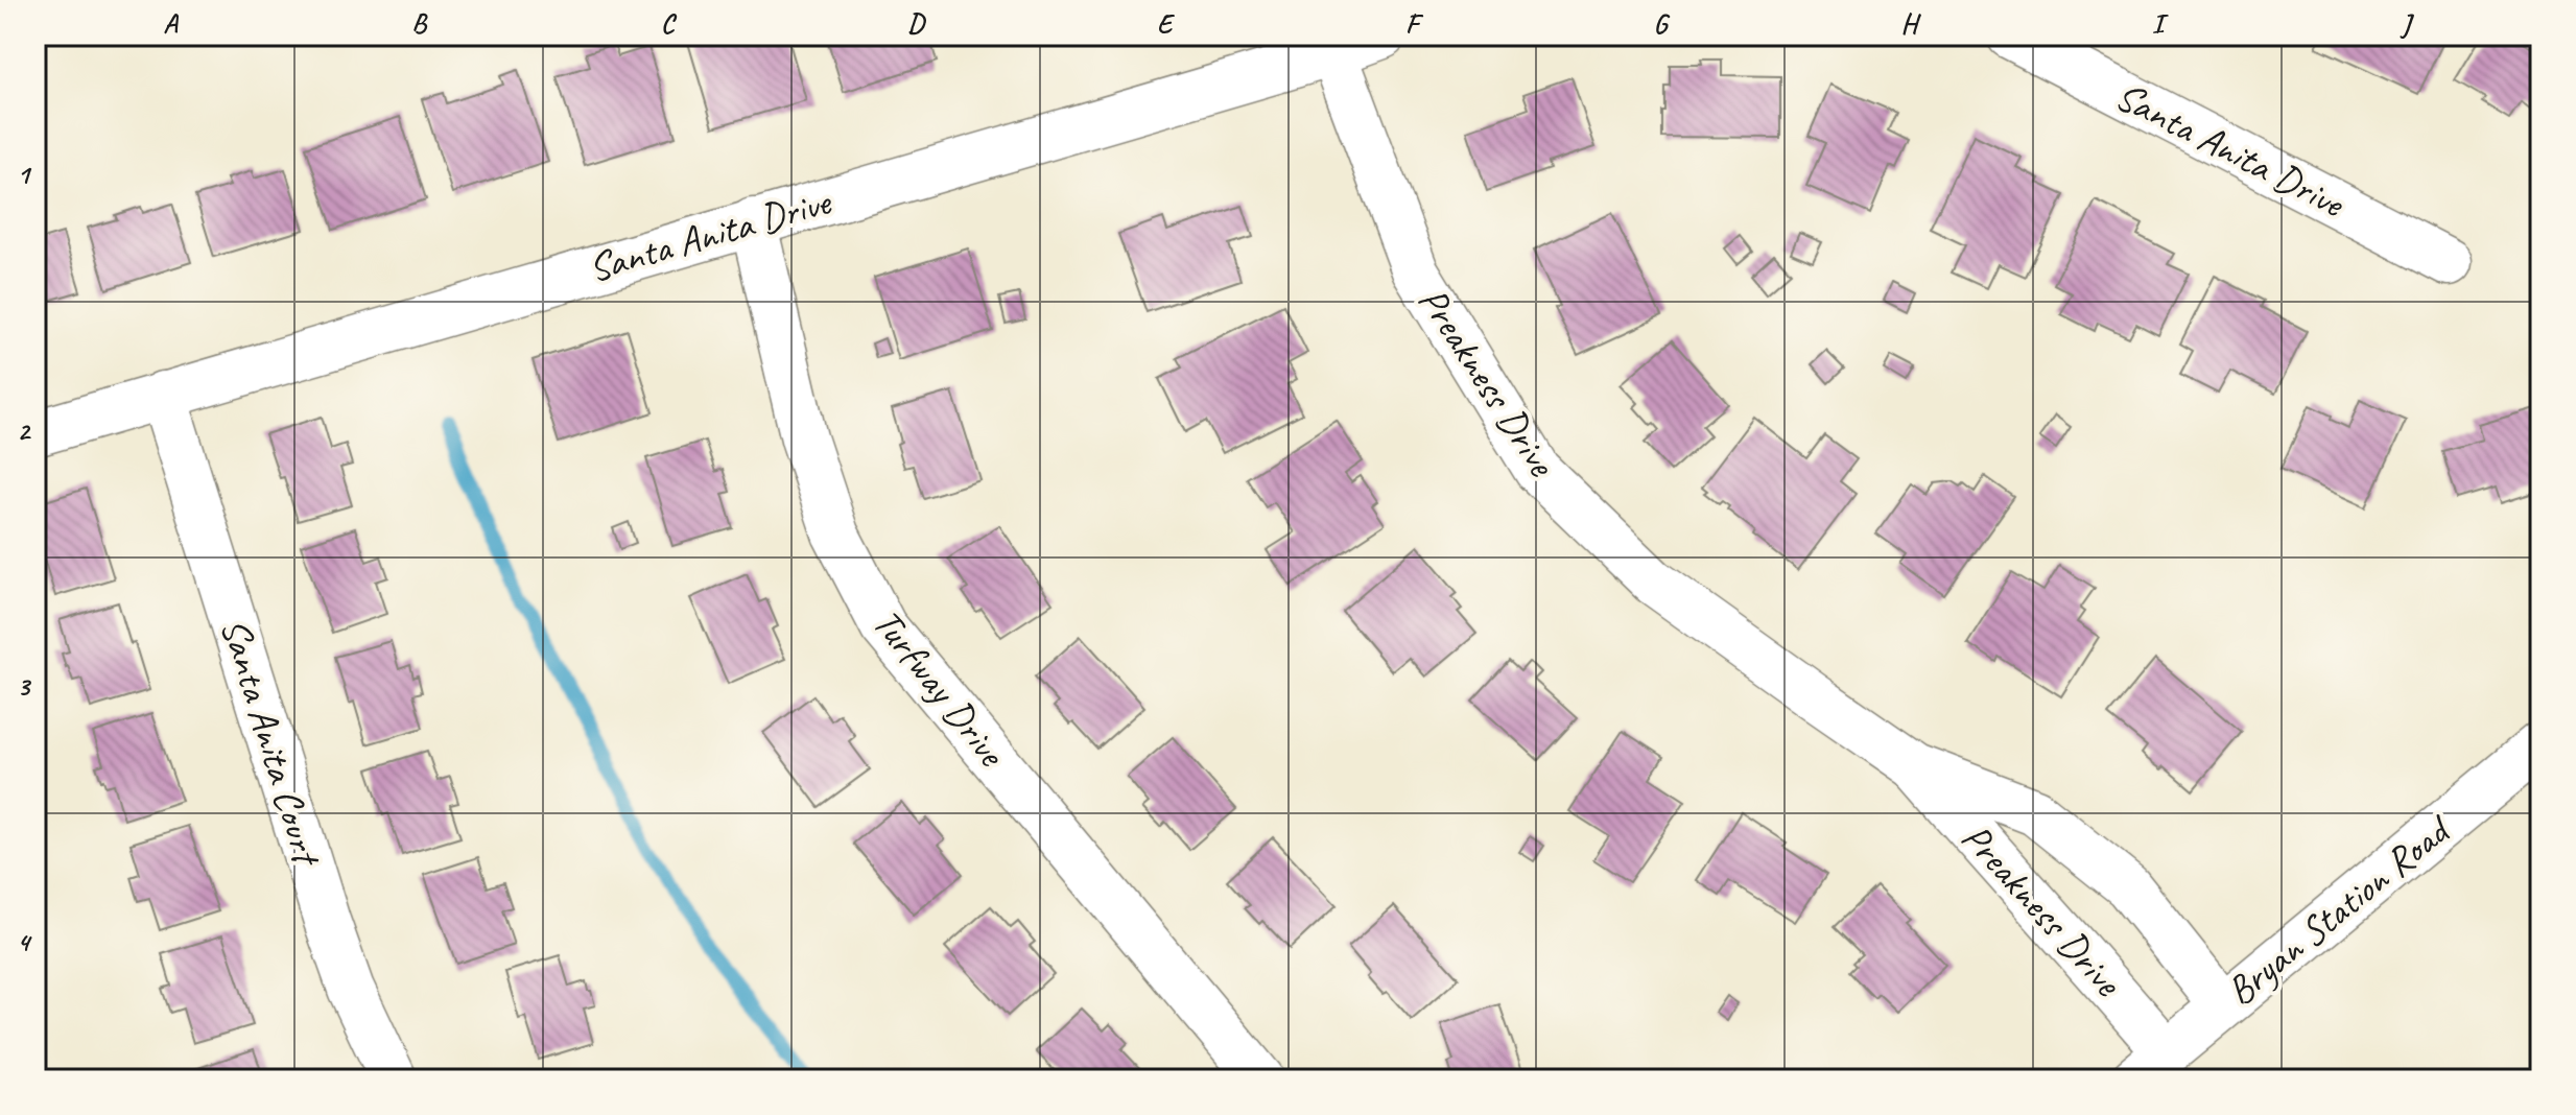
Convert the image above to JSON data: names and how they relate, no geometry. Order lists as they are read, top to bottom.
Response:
{
  "streets": {
    "street": [
      "Santa Anita Drive",
      "Preakness Drive",
      "Turfway Drive",
      "Santa Anita Court",
      "Bryan Station Road"
    ]
  },
  "crossings": [
    ["Santa Anita Drive", "Preakness Drive"],
    ["Santa Anita Drive", "Turfway Drive"],
    ["Santa Anita Drive", "Santa Anita Court"],
    ["Preakness Drive", "Bryan Station Road"]
  ],
  "grid": {
    "columns": [
      "A",
      "B",
      "C",
      "D",
      "E",
      "F",
      "G",
      "H",
      "I",
      "J"
    ],
    "rows": [
      "1",
      "2",
      "3",
      "4"
    ]
  }
}
